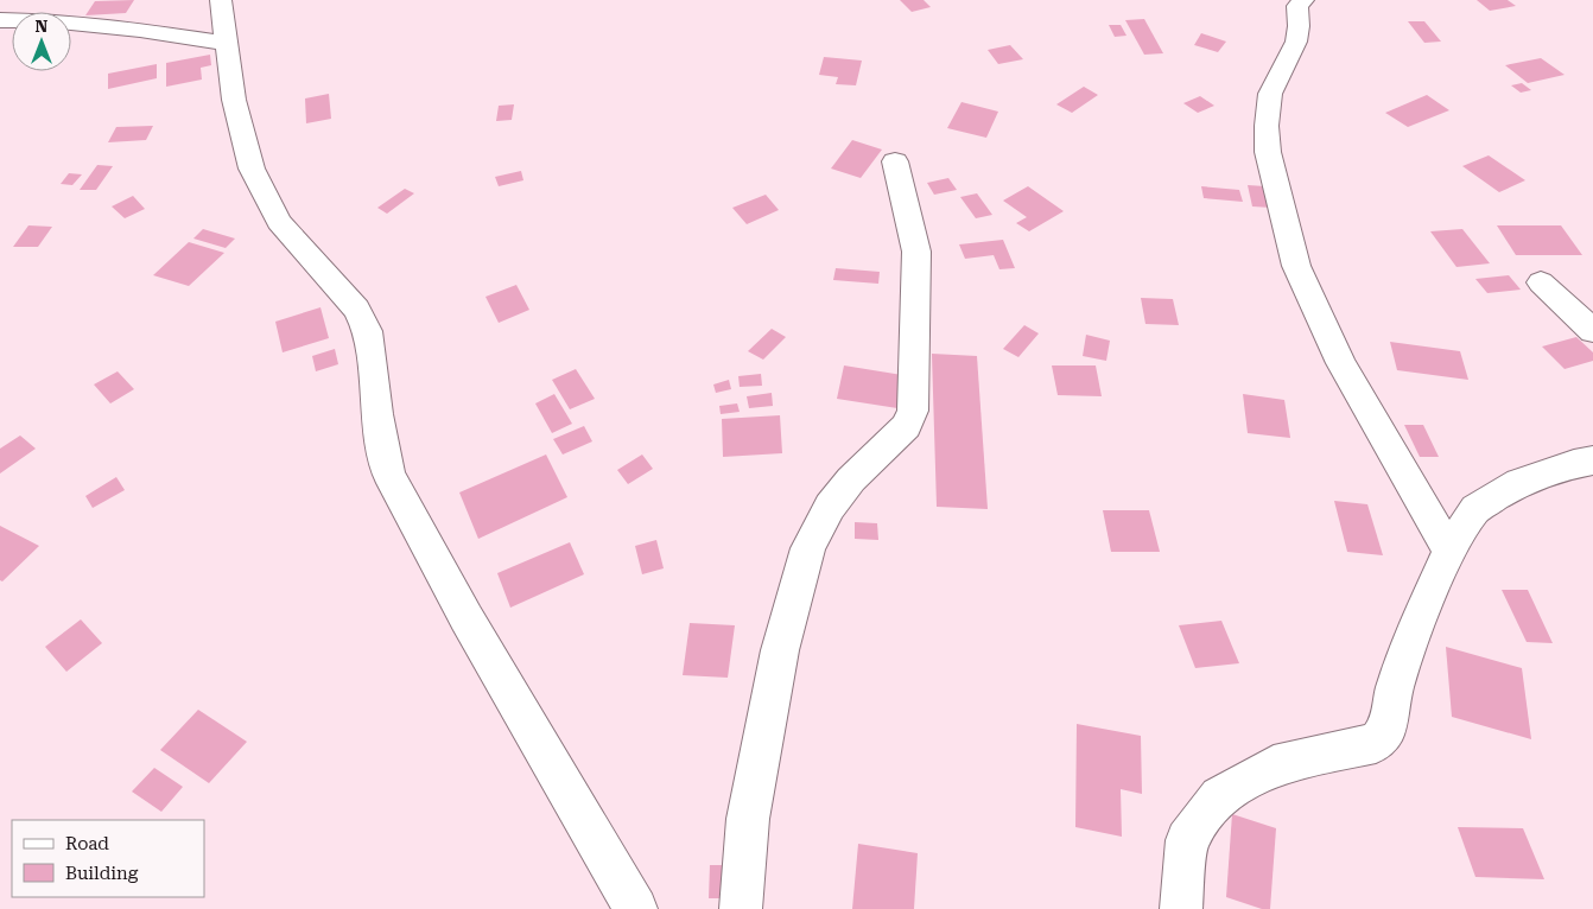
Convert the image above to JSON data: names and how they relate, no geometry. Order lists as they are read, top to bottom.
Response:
{
  "legend": ["Road", "Building"],
  "north": "top"
}
